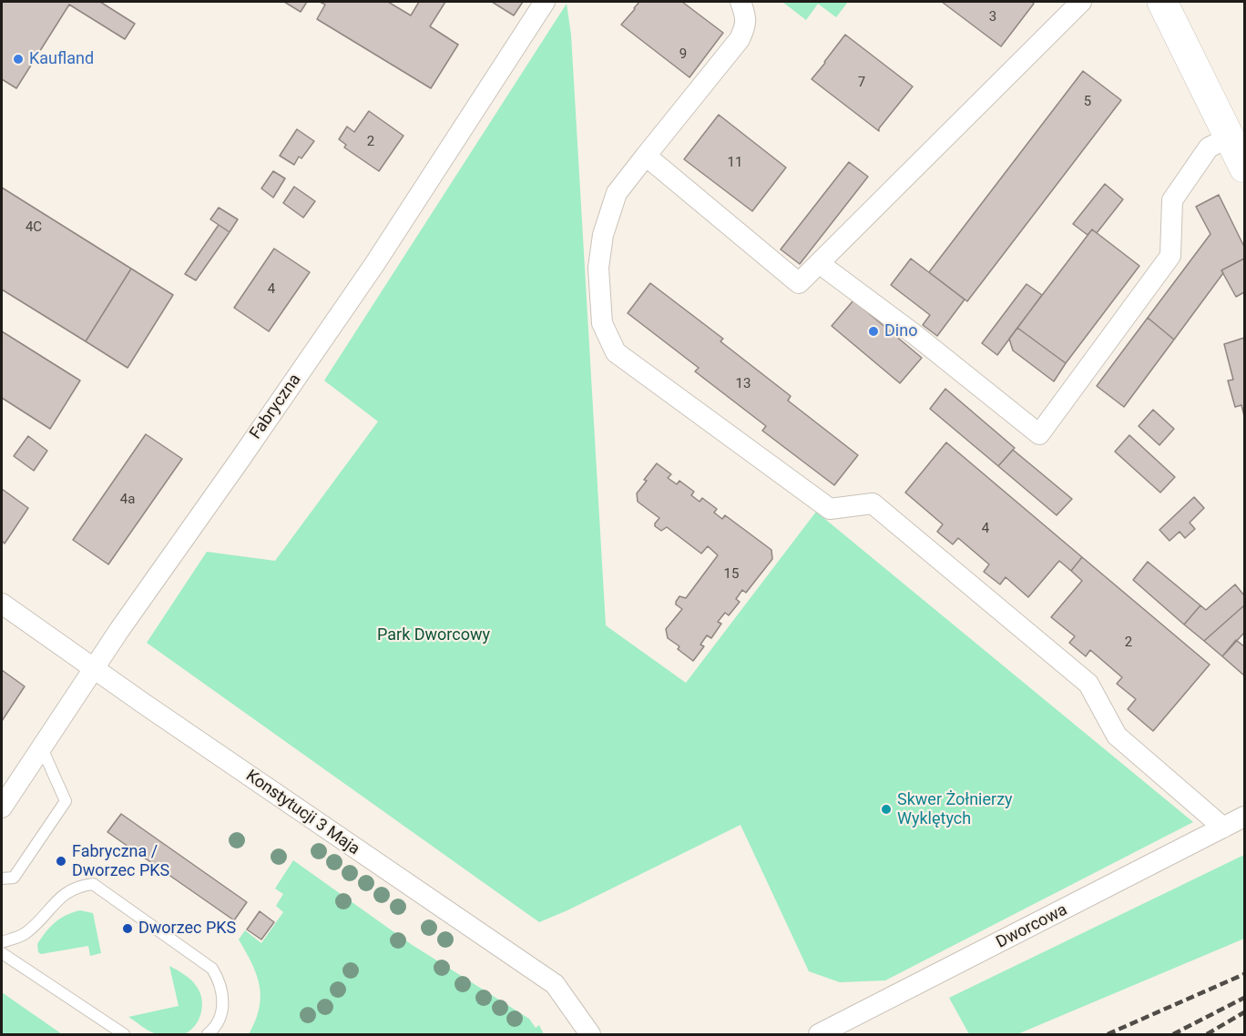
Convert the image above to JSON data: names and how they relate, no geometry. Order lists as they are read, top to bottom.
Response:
{
  "streets": {
    "street": ["Fabryczna", "Konstytucji 3 Maja", "Dworcowa"]
  },
  "crossings": [
    ["Fabryczna", "Konstytucji 3 Maja"]
  ],
  "parks": ["Park Dworcowy"],
  "places": [
    "Kaufland",
    "Dino",
    "Skwer Żołnierzy Wyklętych",
    "Fabryczna / Dworzec PKS",
    "Dworzec PKS"
  ],
  "house_numbers": [
    "3",
    "9",
    "7",
    "5",
    "2",
    "11",
    "4C",
    "4",
    "13",
    "4a",
    "4",
    "15",
    "2"
  ]
}
